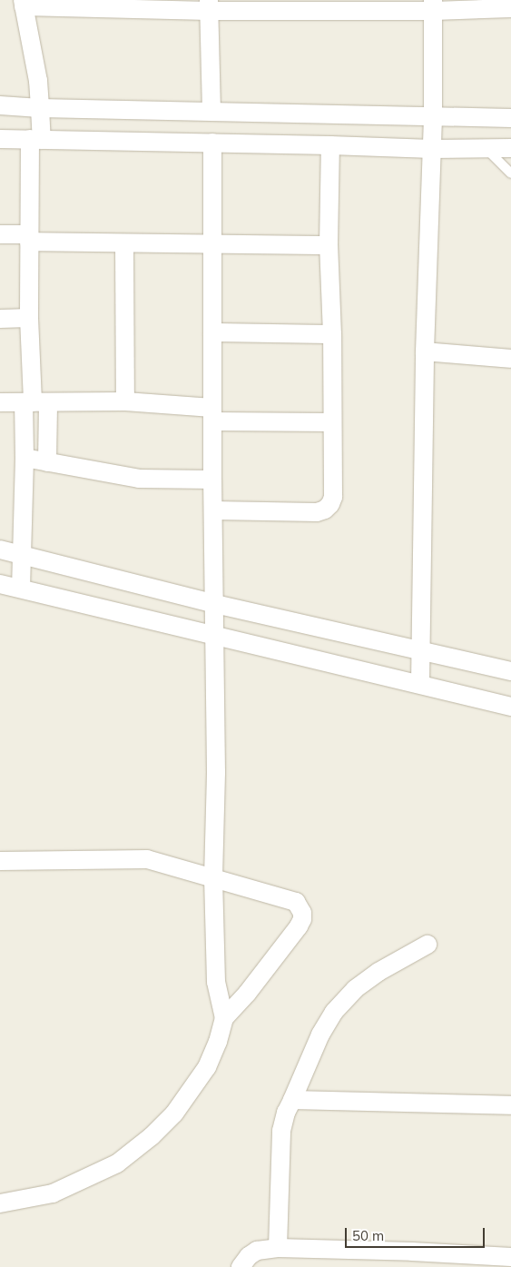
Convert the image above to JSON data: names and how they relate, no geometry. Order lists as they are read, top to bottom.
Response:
{
  "scale_bar": "50 m"
}
